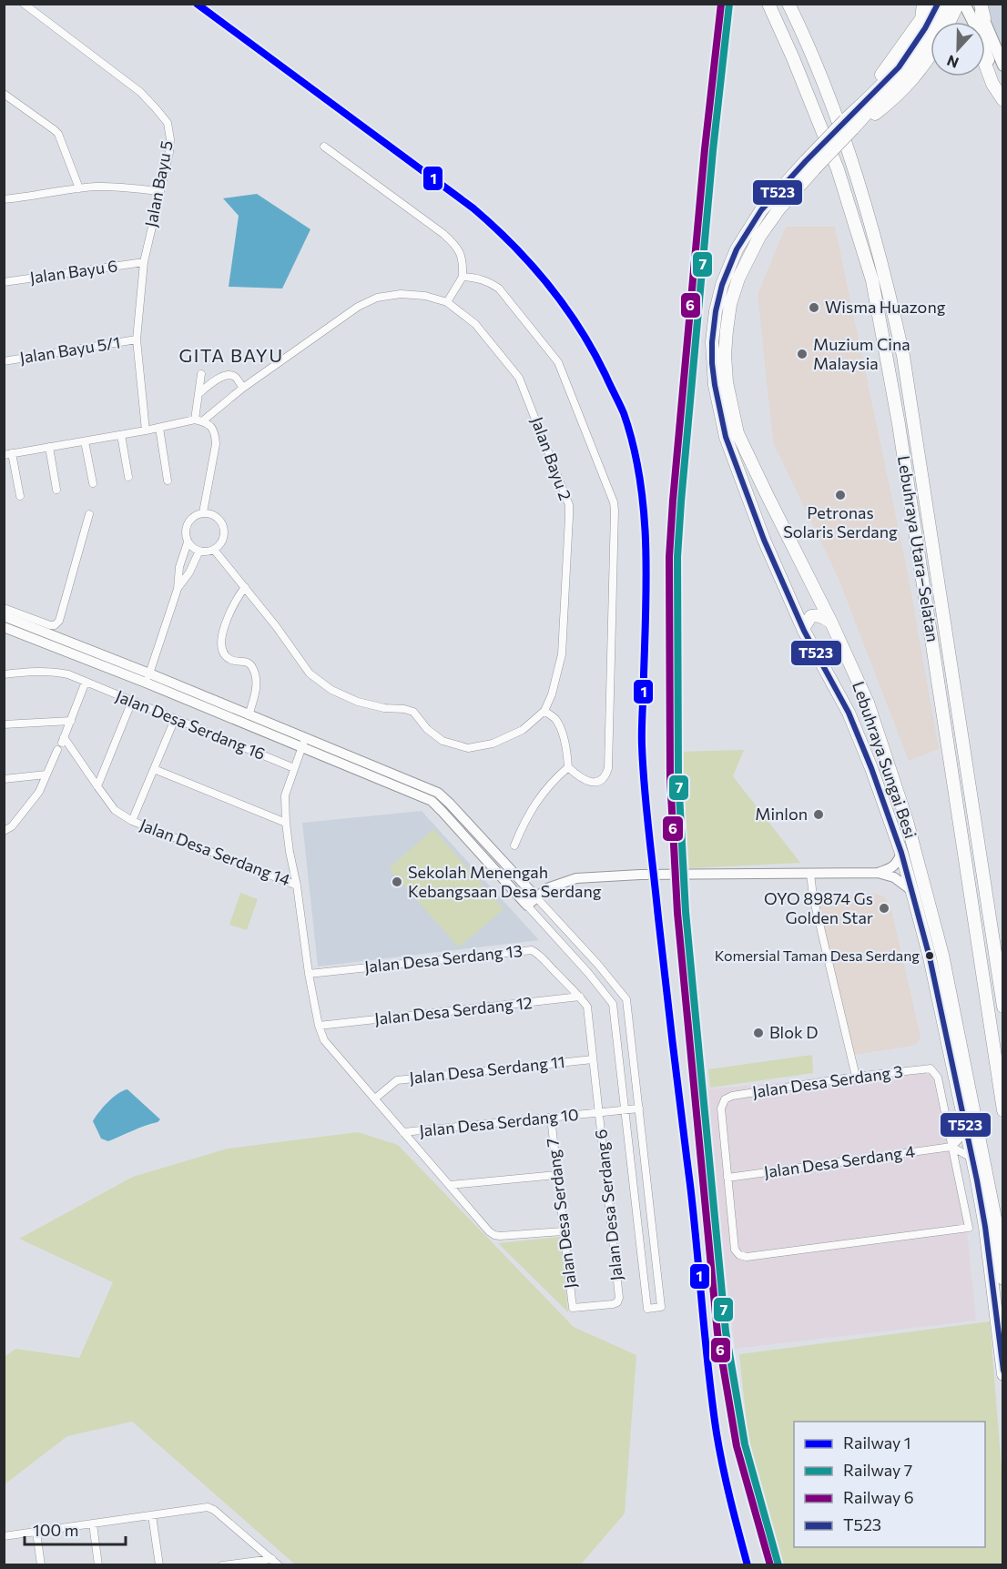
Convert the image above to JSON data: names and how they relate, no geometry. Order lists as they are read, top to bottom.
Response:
{
  "streets": {
    "highway": ["Lebuhraya Utara–Selatan", "Lebuhraya Sungai Besi"],
    "street": [
      "Jalan Bayu 5",
      "Jalan Bayu 6",
      "Jalan Bayu 5/1",
      "Jalan Bayu 2",
      "Jalan Desa Serdang 16",
      "Jalan Desa Serdang 14",
      "Jalan Desa Serdang 13",
      "Jalan Desa Serdang 12",
      "Jalan Desa Serdang 11",
      "Jalan Desa Serdang 3",
      "Jalan Desa Serdang 10",
      "Jalan Desa Serdang 4",
      "Jalan Desa Serdang 6",
      "Jalan Desa Serdang 7"
    ]
  },
  "crossings": [
    ["Jalan Bayu 5", "Jalan Bayu 6"],
    ["Jalan Bayu 5", "Jalan Bayu 5/1"],
    ["Jalan Desa Serdang 13", "Jalan Desa Serdang 12"],
    ["Jalan Desa Serdang 13", "Jalan Desa Serdang 6"],
    ["Jalan Desa Serdang 11", "Jalan Desa Serdang 6"],
    ["Jalan Desa Serdang 3", "Jalan Desa Serdang 4"],
    ["Jalan Desa Serdang 10", "Jalan Desa Serdang 6"],
    ["Jalan Desa Serdang 10", "Jalan Desa Serdang 7"],
    ["Jalan Desa Serdang 6", "Jalan Desa Serdang 7"]
  ],
  "districts": ["GITA BAYU"],
  "places": [
    "Wisma Huazong",
    "Muzium Cina Malaysia",
    "Petronas Solaris Serdang",
    "Minlon",
    "Sekolah Menengah Kebangsaan Desa Serdang",
    "OYO 89874 Gs Golden Star",
    "Komersial Taman Desa Serdang",
    "Blok D"
  ],
  "lines": [
    "rail line 1",
    "rail line 7",
    "rail line 6",
    "transit line T523"
  ],
  "legend": [
    "Railway 1",
    "Railway 7",
    "Railway 6",
    "T523"
  ],
  "scale_bar": "100 m",
  "north": "bottom"
}
